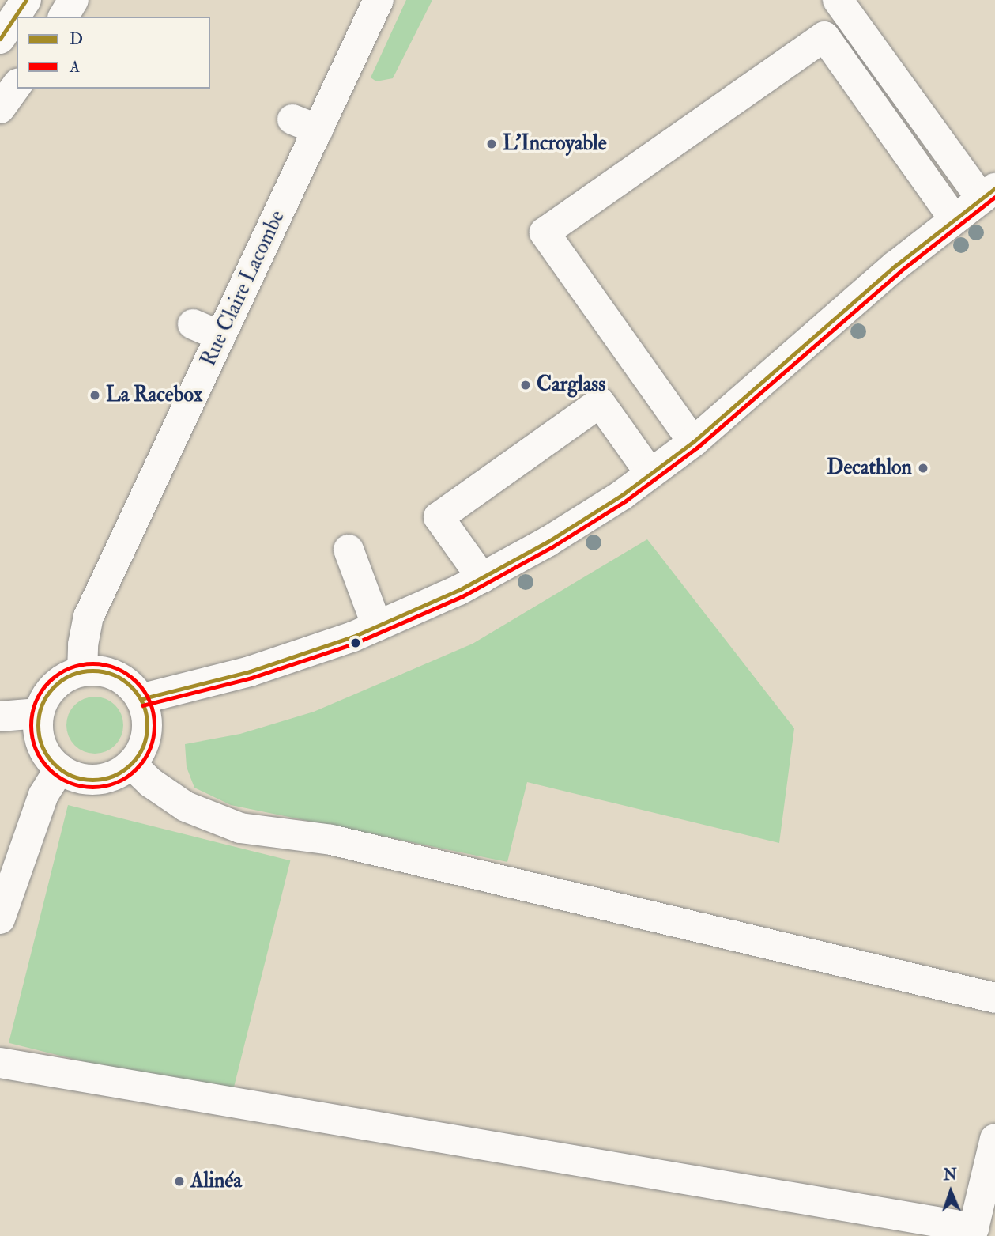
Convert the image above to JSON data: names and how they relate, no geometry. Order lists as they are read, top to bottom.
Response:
{
  "streets": {
    "street": ["Rue Claire Lacombe"]
  },
  "places": [
    "L'Incroyable",
    "Carglass",
    "La Racebox",
    "Decathlon",
    "Alinéa"
  ],
  "lines": ["transit line D", "transit line A"],
  "legend": ["D", "A"],
  "north": "top"
}
